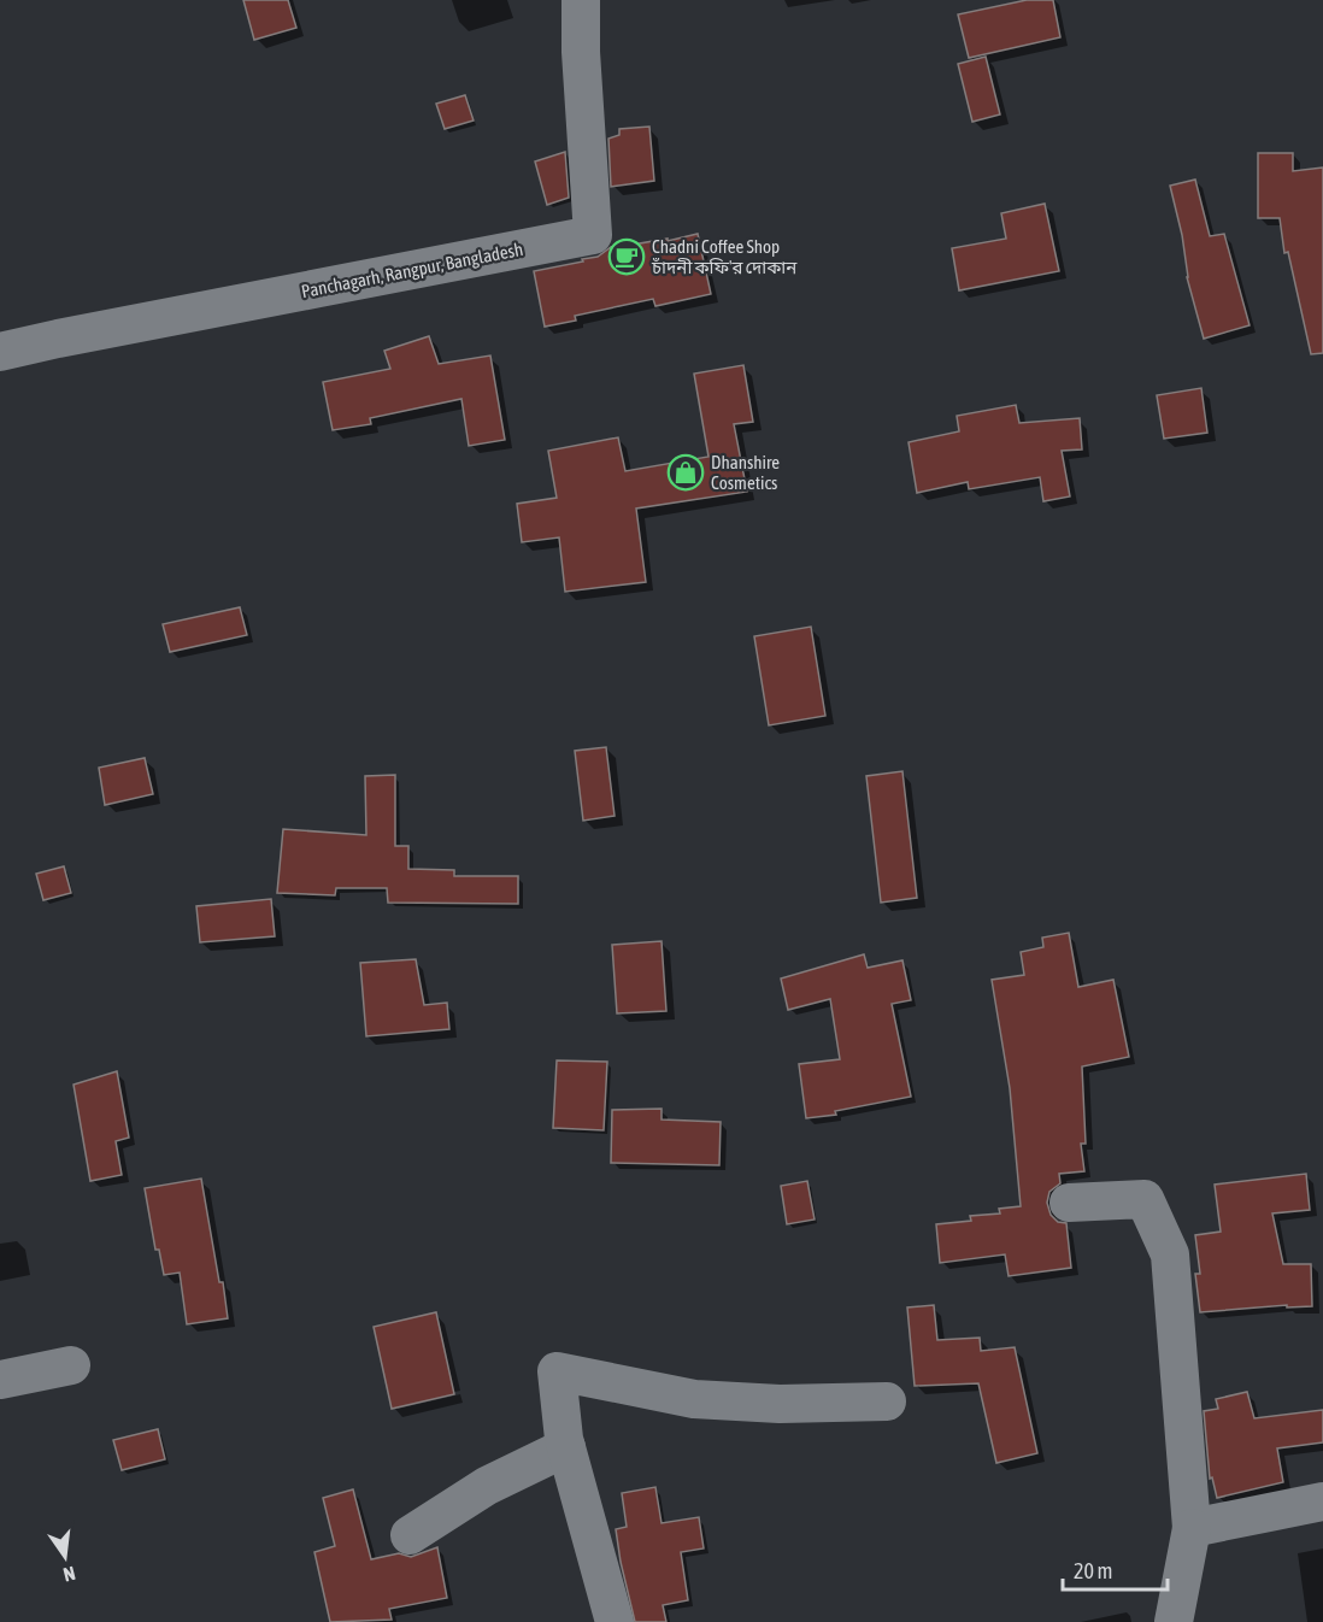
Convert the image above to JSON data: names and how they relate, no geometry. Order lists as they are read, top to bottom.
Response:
{
  "streets": {
    "street": ["Panchagarh, Rangpur, Bangladesh"]
  },
  "places": {
    "cafe": ["Chadni Coffee Shop চাঁদনী কফি'র দোকান"],
    "shop": ["Dhanshire Cosmetics"]
  },
  "scale_bar": "20 m",
  "north": "bottom"
}
